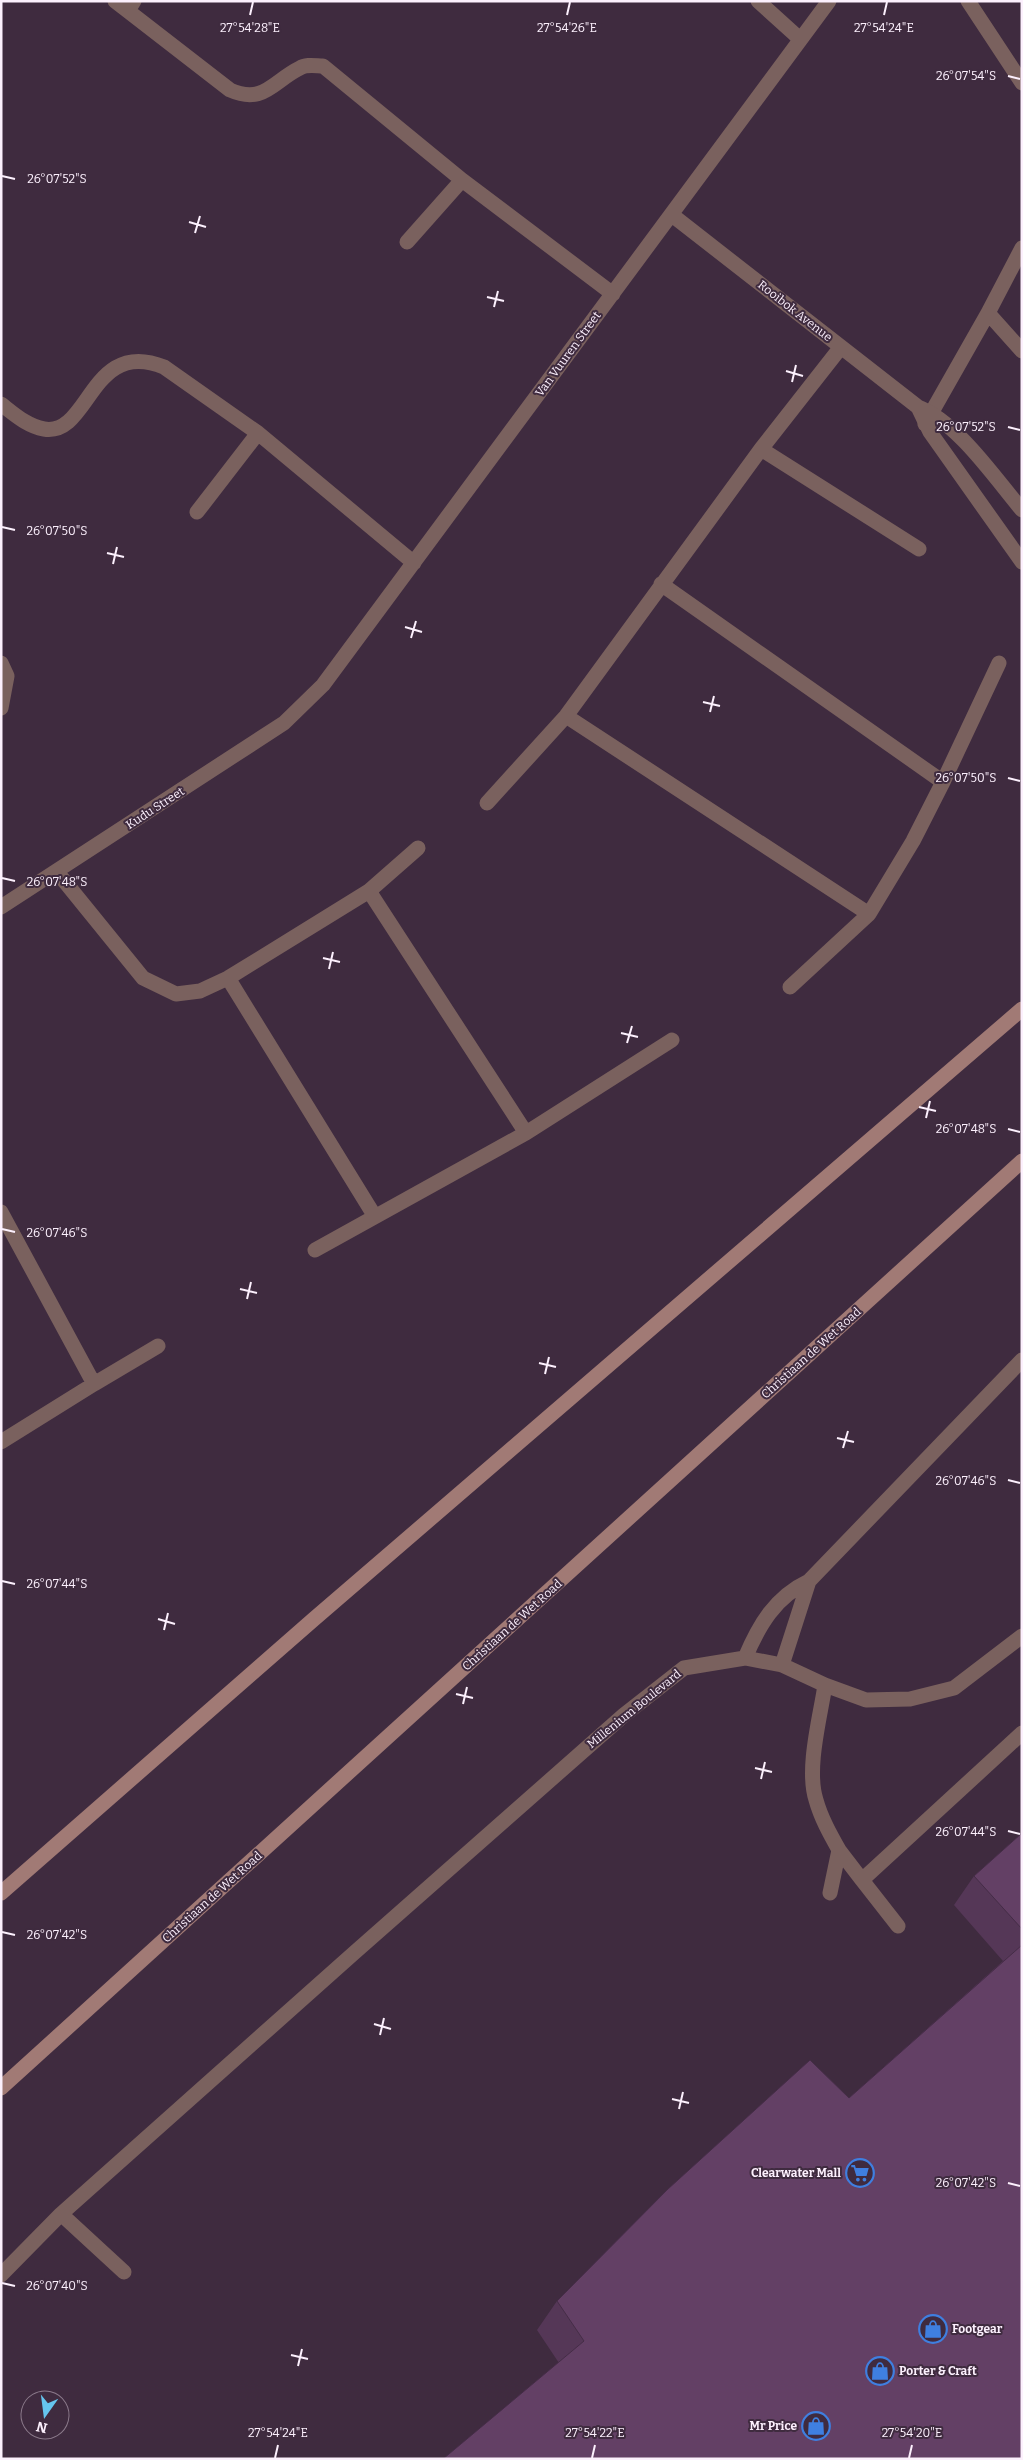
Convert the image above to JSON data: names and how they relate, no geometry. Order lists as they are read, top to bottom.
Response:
{
  "streets": {
    "main road": ["Christiaan de Wet Road"],
    "street": [
      "Rooibok Avenue",
      "Van Vuuren Street",
      "Kudu Street",
      "Millenium Boulevard"
    ]
  },
  "crossings": [
    ["Rooibok Avenue", "Van Vuuren Street"],
    ["Van Vuuren Street", "Kudu Street"]
  ],
  "places": {
    "supermarket": ["Clearwater Mall"],
    "shop": ["Footgear", "Porter & Craft", "Mr Price"]
  },
  "north": "bottom",
  "coordinates": [
    "27°54'28\"E",
    "27°54'26\"E",
    "27°54'24\"E",
    "26°07'54\"S",
    "26°07'52\"S",
    "26°07'50\"S",
    "26°07'48\"S",
    "26°07'46\"S",
    "26°07'44\"S",
    "26°07'42\"S",
    "26°07'40\"S",
    "27°54'22\"E",
    "27°54'20\"E"
  ]
}
